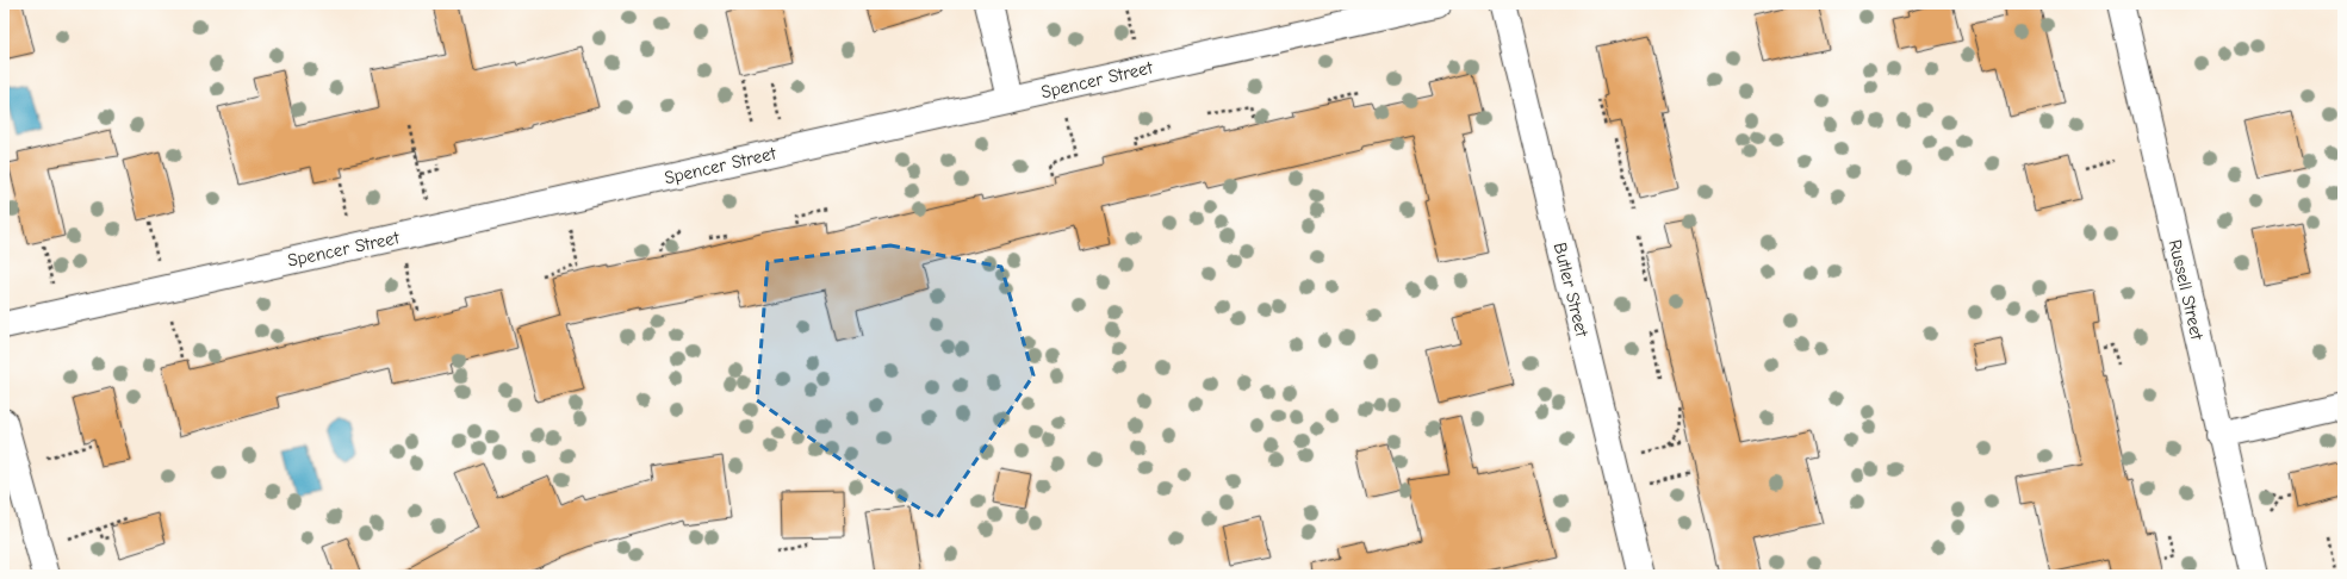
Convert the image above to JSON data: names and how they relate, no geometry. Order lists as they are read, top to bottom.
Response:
{
  "streets": {
    "street": ["Spencer Street", "Butler Street", "Russell Street"]
  }
}
